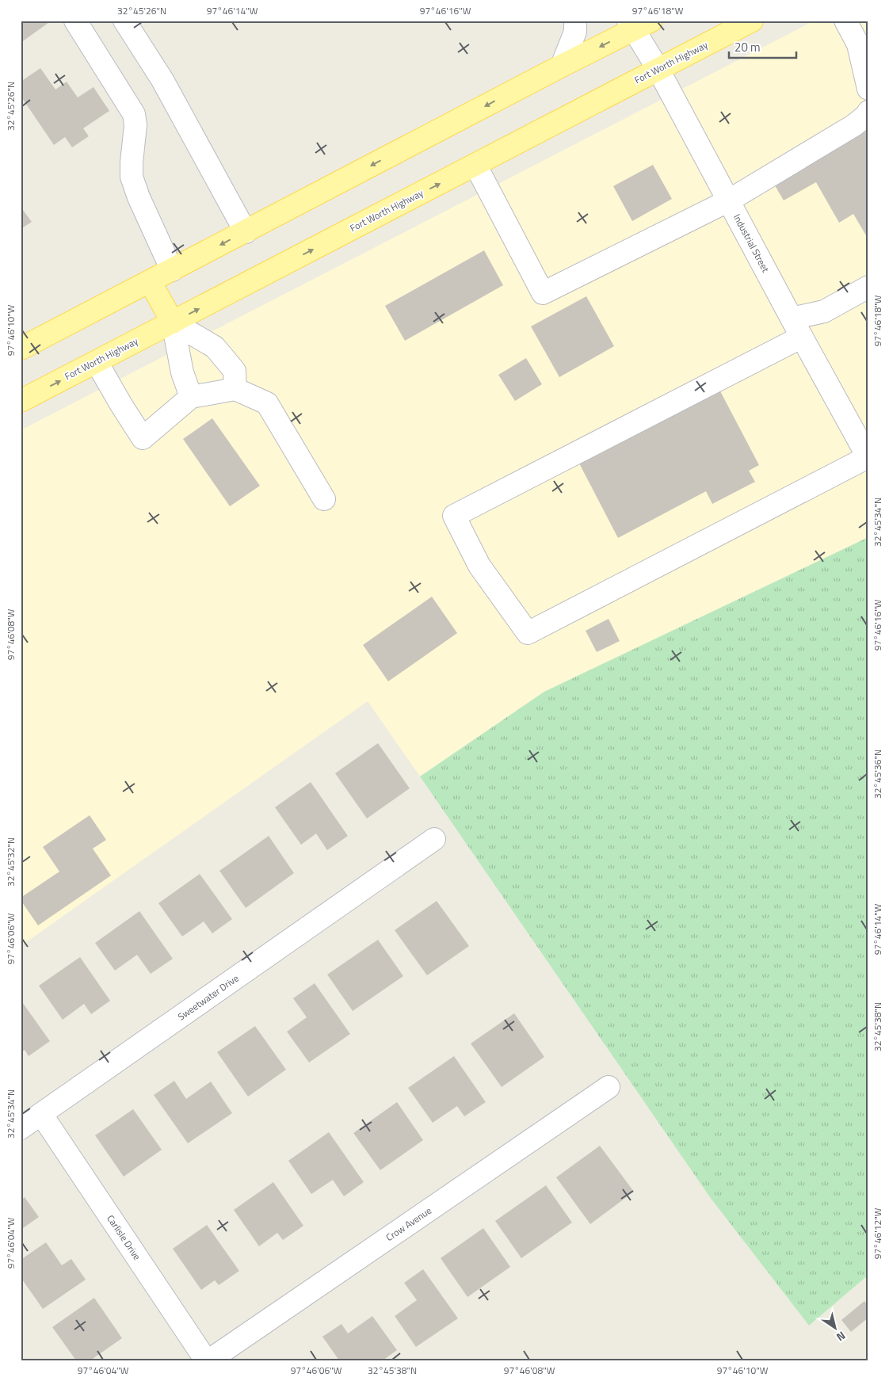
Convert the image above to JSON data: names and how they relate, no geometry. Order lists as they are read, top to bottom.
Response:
{
  "streets": {
    "main road": ["Fort Worth Highway"],
    "street": [
      "Industrial Street",
      "Sweetwater Drive",
      "Crow Avenue",
      "Carlisle Drive"
    ]
  },
  "crossings": [
    ["Fort Worth Highway", "Industrial Street"],
    ["Sweetwater Drive", "Carlisle Drive"],
    ["Crow Avenue", "Carlisle Drive"]
  ],
  "scale_bar": "20 m",
  "north": "bottom right",
  "coordinates": [
    "32°45'26\"N",
    "97°46'14\"W",
    "97°46'16\"W",
    "97°46'18\"W",
    "97°46'10\"W",
    "32°45'34\"N",
    "97°46'08\"W",
    "32°45'36\"N",
    "32°45'32\"N",
    "97°46'06\"W",
    "32°45'38\"N",
    "97°46'12\"W",
    "97°46'04\"W"
  ]
}
